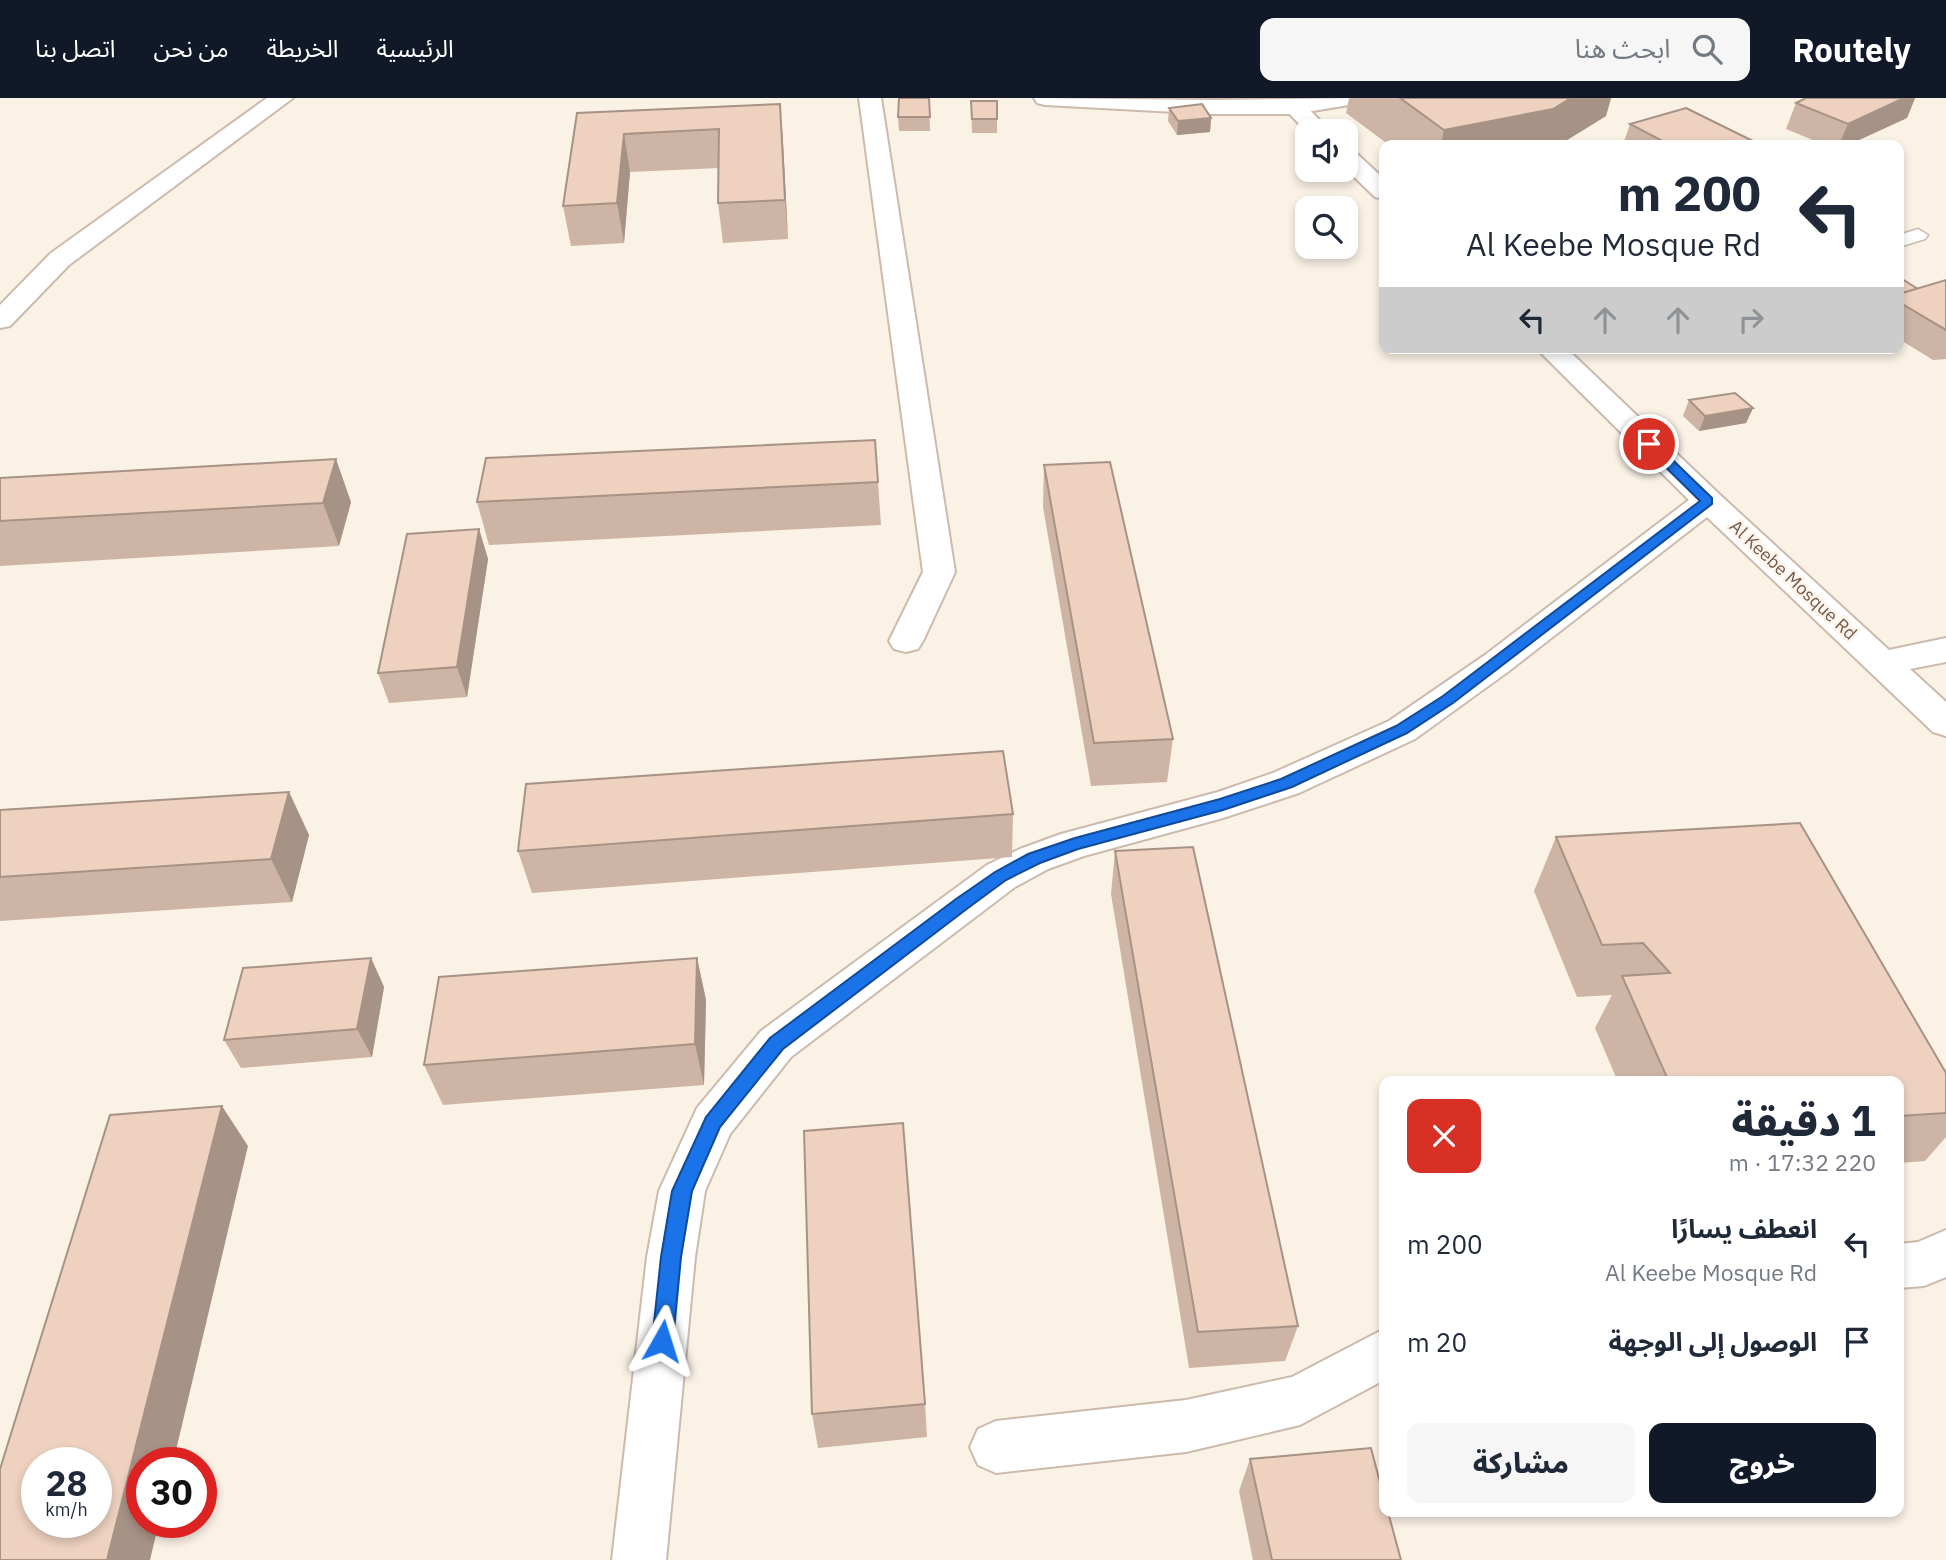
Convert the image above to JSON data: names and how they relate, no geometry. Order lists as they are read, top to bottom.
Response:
{
  "streets": {
    "street": ["Al Keebe Mosque Rd"]
  },
  "page": {
    "header": "Routely",
    "search": "ابحث هنا",
    "nav": [
      "الرئيسية",
      "الخريطة",
      "من نحن",
      "اتصل بنا"
    ],
    "turn": ["200 m", "Al Keebe Mosque Rd"],
    "heading": ["1 دقيقة", "220 m · 17:32"],
    "list": [
      {
        "name": "انعطف يسارًا",
        "note": "Al Keebe Mosque Rd",
        "value": "200 m"
      },
      {
        "name": "الوصول إلى الوجهة",
        "value": "20 m"
      }
    ],
    "buttons": ["خروج", "مشاركة"],
    "speed": "28 km/h",
    "limit": "30"
  }
}
